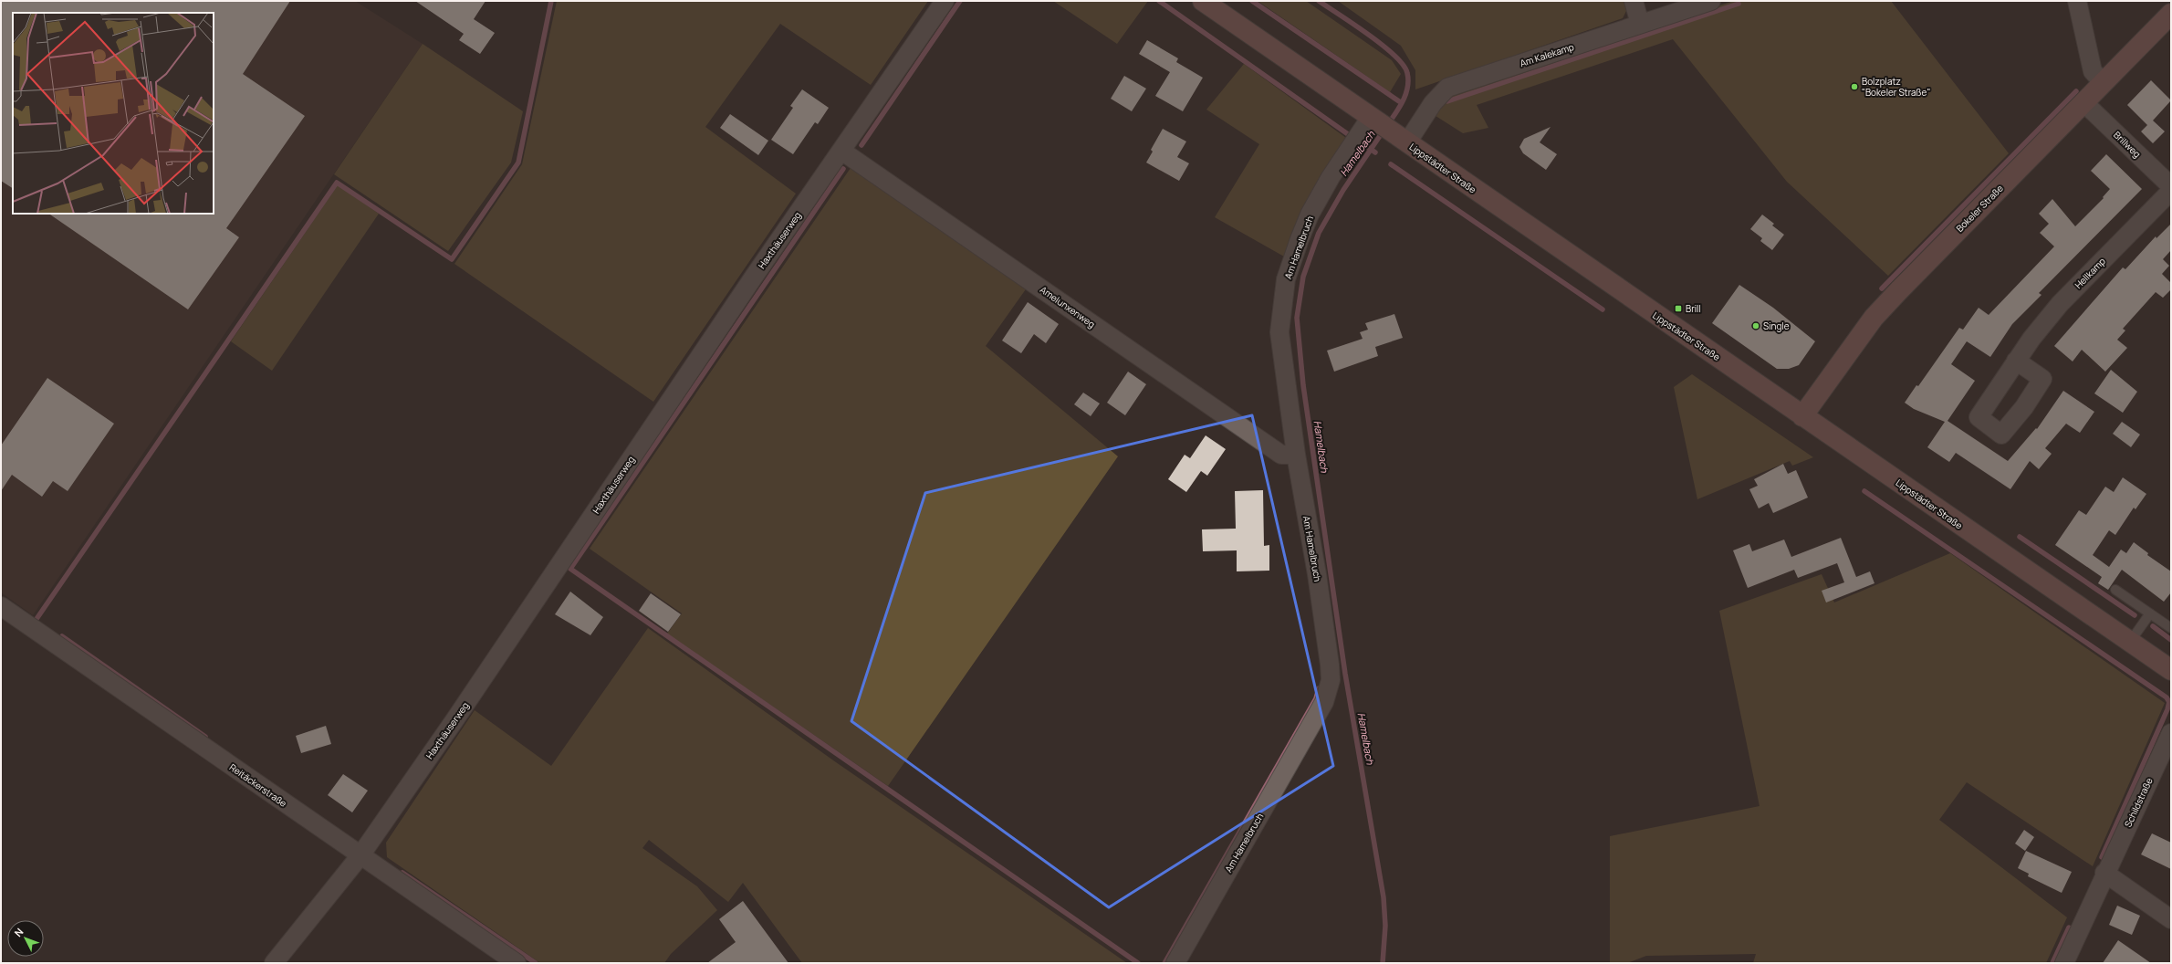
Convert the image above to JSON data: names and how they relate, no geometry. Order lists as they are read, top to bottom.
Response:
{
  "streets": {
    "street": [
      "Am Kalekamp",
      "Brillweg",
      "Lippstädter Straße",
      "Bokeler Straße",
      "Haxthäuserweg",
      "Am Hamelbruch",
      "Hellkamp",
      "Amelunxenweg",
      "Reitäckerstraße",
      "Schildstraße"
    ]
  },
  "crossings": [
    ["Am Kalekamp", "Lippstädter Straße"],
    ["Brillweg", "Bokeler Straße"],
    ["Lippstädter Straße", "Bokeler Straße"],
    ["Lippstädter Straße", "Am Hamelbruch"],
    ["Haxthäuserweg", "Amelunxenweg"],
    ["Haxthäuserweg", "Reitäckerstraße"],
    ["Am Hamelbruch", "Amelunxenweg"]
  ],
  "water": ["Hamelbach"],
  "places": {
    "other": ["Bolzplatz \"Bokeler Straße\"", "Single"],
    "transit": ["Brill"]
  },
  "north": "top left"
}
